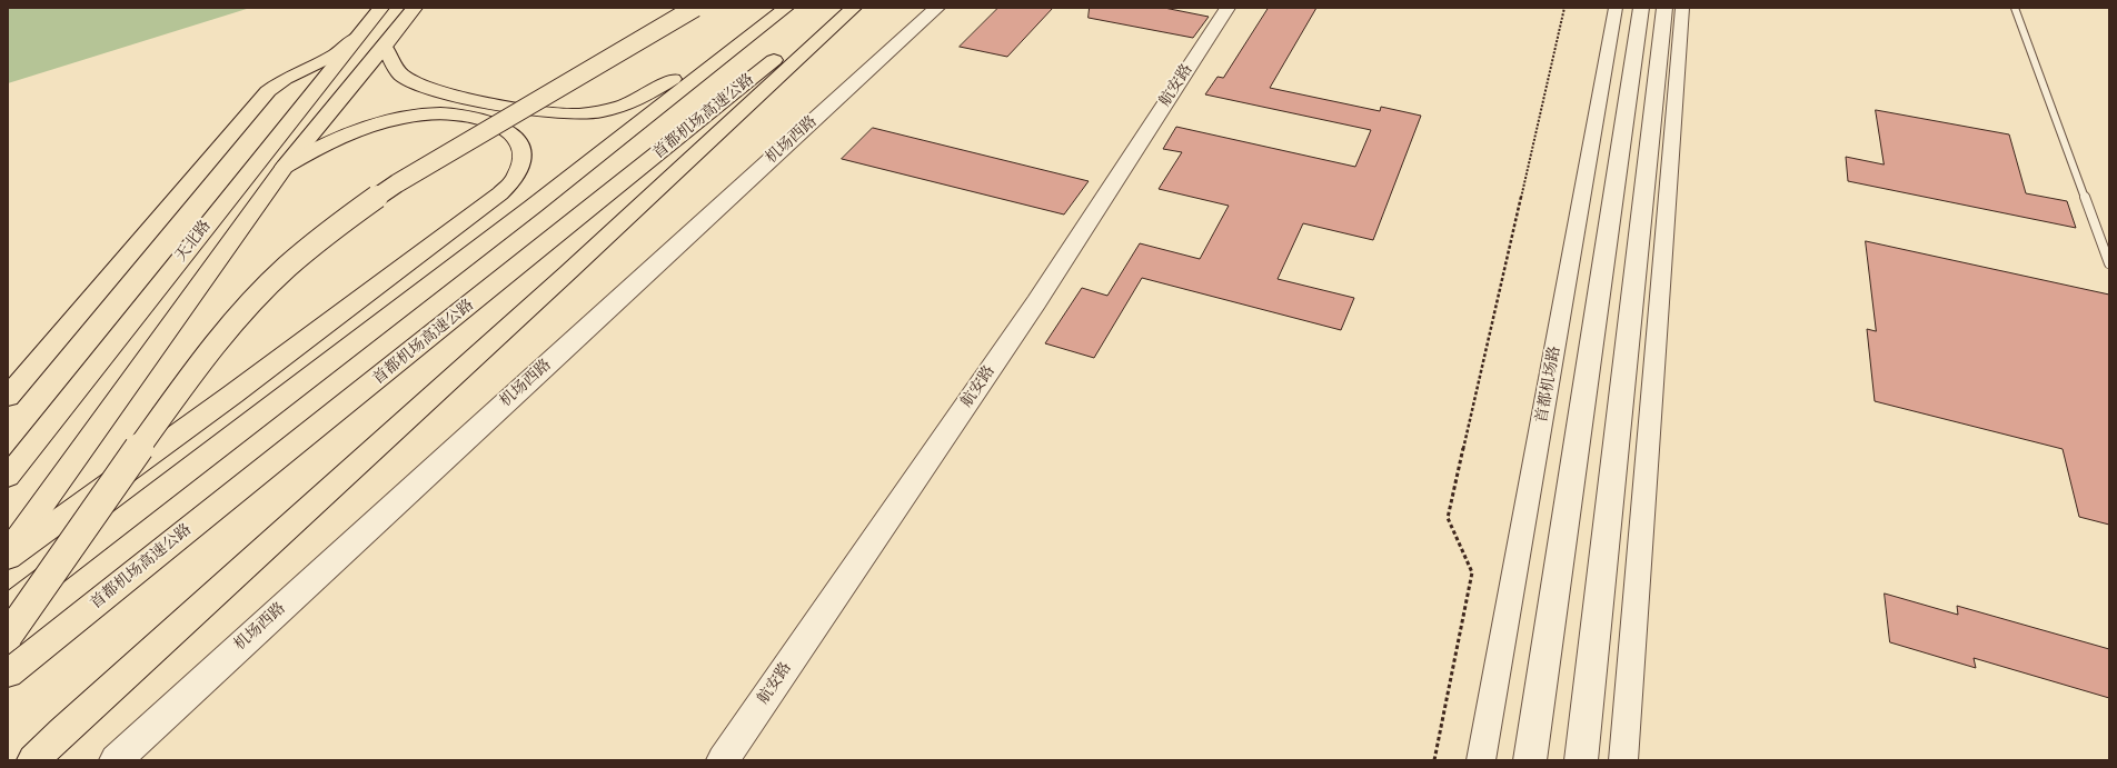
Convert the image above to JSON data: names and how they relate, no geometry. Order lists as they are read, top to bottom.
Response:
{
  "streets": {
    "main road": ["首都机场高速公路", "天北路"],
    "street": ["航安路", "机场西路", "首都机场路"]
  }
}
